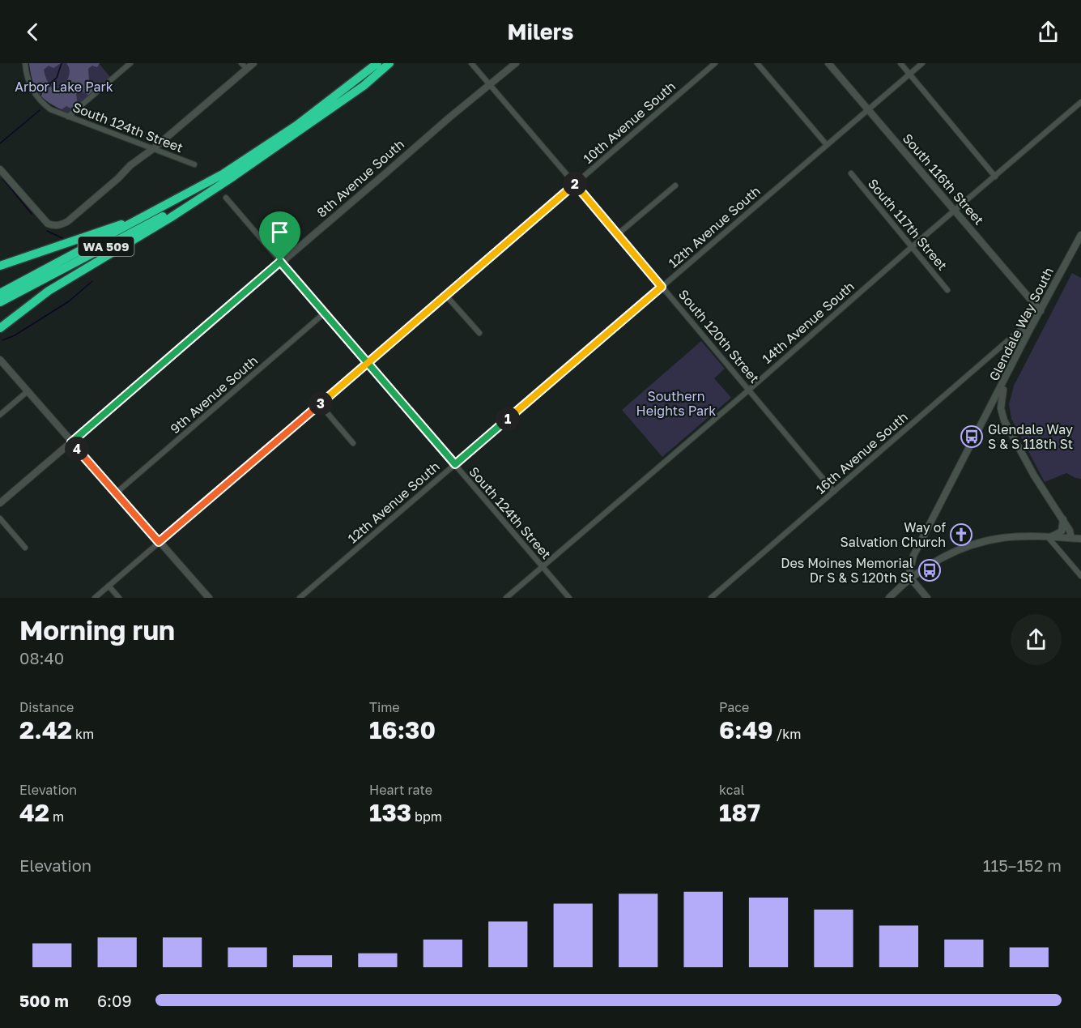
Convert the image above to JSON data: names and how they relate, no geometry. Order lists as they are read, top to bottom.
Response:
{
  "streets": {
    "highway": ["WA 509"],
    "street": [
      "10th Avenue South",
      "South 124th Street",
      "8th Avenue South",
      "South 116th Street",
      "South 117th Street",
      "12th Avenue South",
      "14th Avenue South",
      "Glendale Way South",
      "South 120th Street",
      "9th Avenue South",
      "16th Avenue South"
    ]
  },
  "crossings": [
    ["10th Avenue South", "South 124th Street"],
    ["10th Avenue South", "South 120th Street"],
    ["South 124th Street", "8th Avenue South"],
    ["South 124th Street", "12th Avenue South"],
    ["South 124th Street", "14th Avenue South"],
    ["South 124th Street", "9th Avenue South"],
    ["8th Avenue South", "South 120th Street"],
    ["South 116th Street", "12th Avenue South"],
    ["South 116th Street", "14th Avenue South"],
    ["South 116th Street", "Glendale Way South"],
    ["South 117th Street", "14th Avenue South"],
    ["12th Avenue South", "South 120th Street"],
    ["14th Avenue South", "South 120th Street"],
    ["Glendale Way South", "16th Avenue South"],
    ["South 120th Street", "16th Avenue South"]
  ],
  "parks": ["Arbor Lake Park", "Southern Heights Park"],
  "places": {
    "bus stop": ["Glendale Way S & S 118th St", "Des Moines Memorial Dr S & S 120th St"],
    "church": ["Way of Salvation Church"]
  },
  "page": {
    "header": "Milers",
    "pins": [
      "2",
      "3",
      "1",
      "4"
    ],
    "heading": ["Morning run", "08:40"],
    "stats": [
      ["Distance", "2.42 km"],
      ["Time", "16:30"],
      ["Pace", "6:49 /km"],
      ["Elevation", "42 m"],
      ["Heart rate", "133 bpm"],
      ["kcal", "187"]
    ],
    "chart": ["Elevation", "115–152 m"],
    "list": [
      {
        "name": "500 m",
        "note": "6:09"
      }
    ]
  }
}
